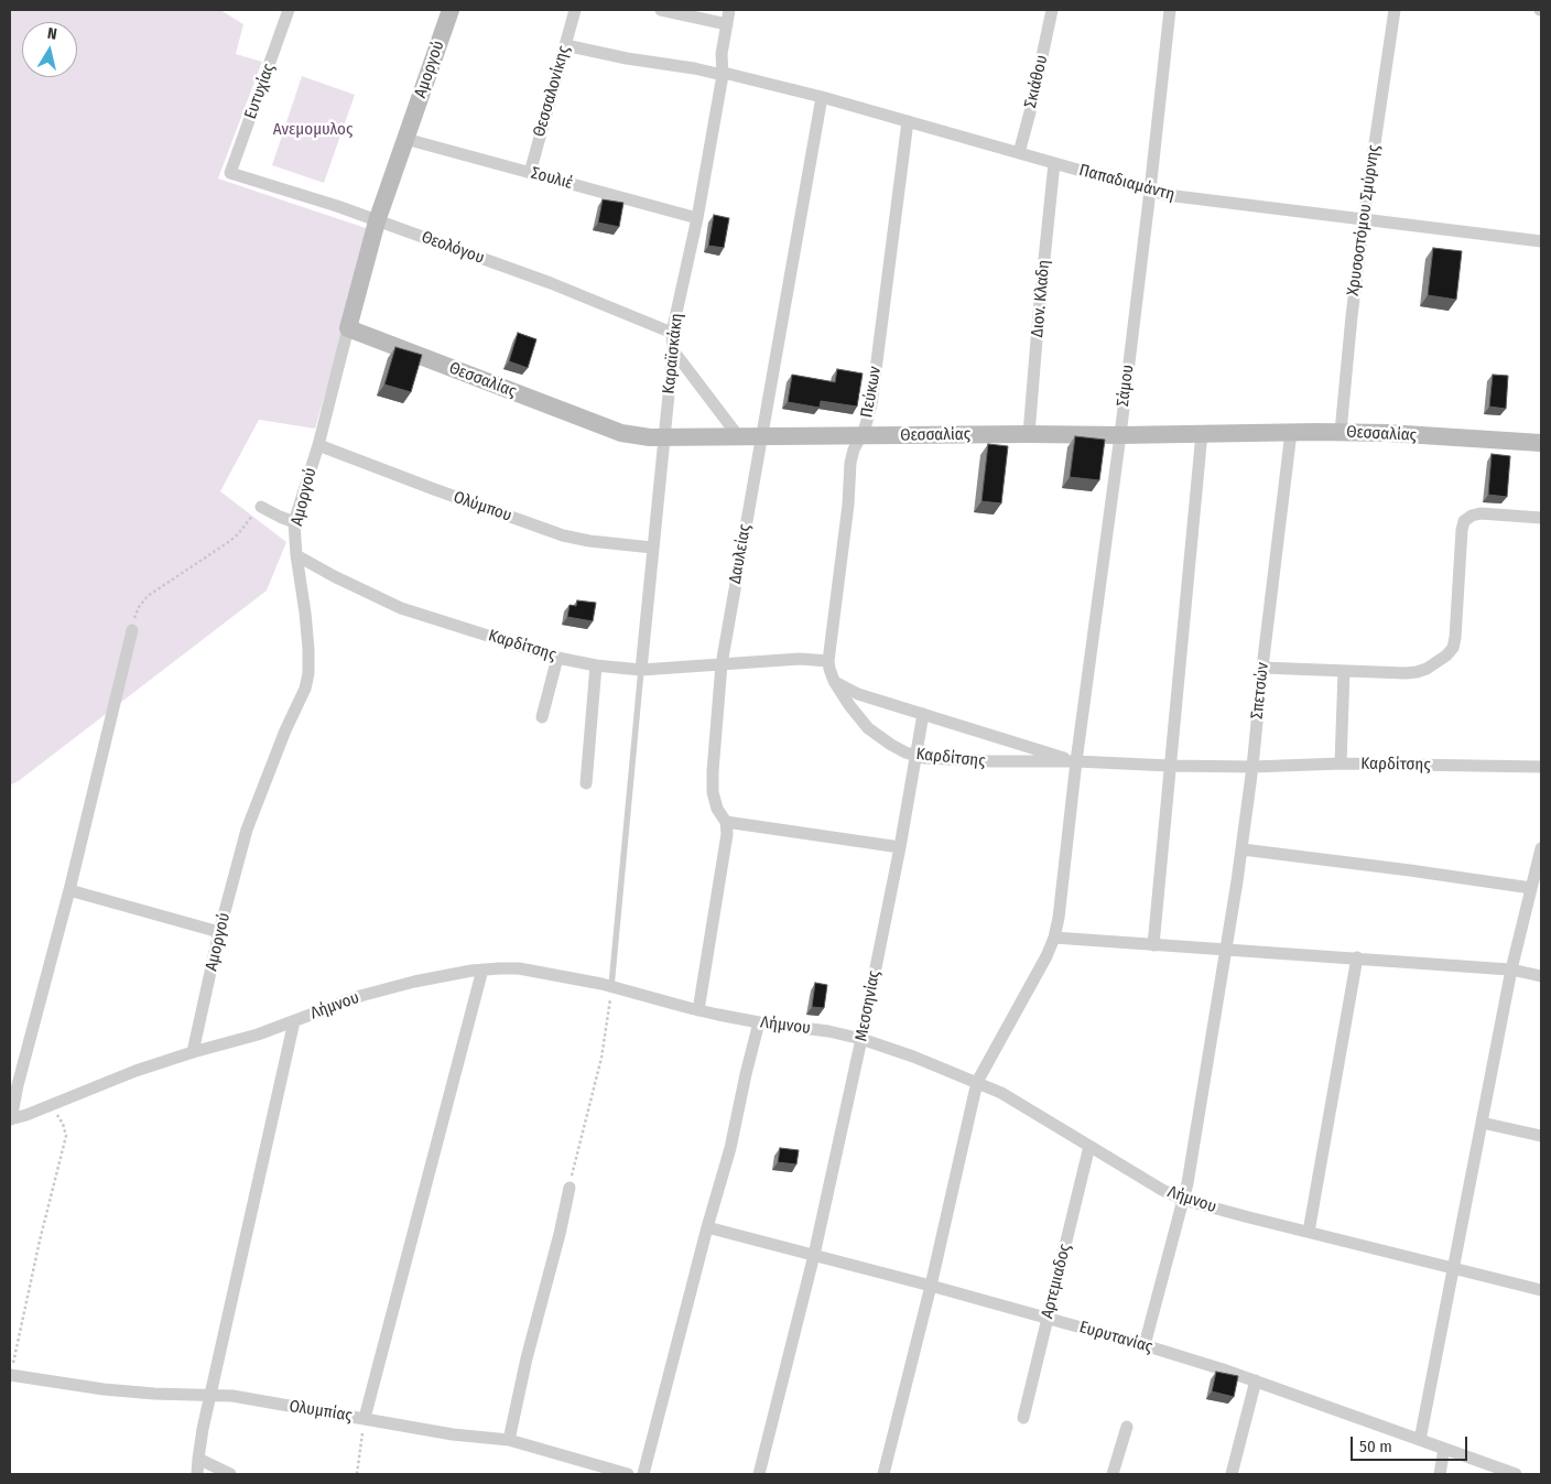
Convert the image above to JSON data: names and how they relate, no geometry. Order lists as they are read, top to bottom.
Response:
{
  "streets": {
    "street": [
      "Αμοργού",
      "Σκιάθου",
      "Ευτυχίας",
      "Θεσσαλονίκης",
      "Σουλιέ",
      "Παπαδιαμάντη",
      "Χρυσοστόμου Σμύρνης",
      "Θεολόγου",
      "Διον. Κλαδη",
      "Καραϊσκάκη",
      "Θεσσαλίας",
      "Σάμου",
      "Πεύκων",
      "Ολύμπου",
      "Δαυλείας",
      "Καρδίτσης",
      "Σπετσών",
      "Λήμνου",
      "Μεσσηνίας",
      "Αρτεμιαδος",
      "Ευρυτανίας",
      "Ολυμπίας"
    ]
  },
  "crossings": [
    ["Αμοργού", "Σουλιέ"],
    ["Αμοργού", "Θεολόγου"],
    ["Αμοργού", "Θεσσαλίας"],
    ["Αμοργού", "Ολύμπου"],
    ["Αμοργού", "Καρδίτσης"],
    ["Αμοργού", "Λήμνου"],
    ["Σκιάθου", "Παπαδιαμάντη"],
    ["Ευτυχίας", "Θεολόγου"],
    ["Θεσσαλονίκης", "Σουλιέ"],
    ["Θεσσαλονίκης", "Παπαδιαμάντη"],
    ["Σουλιέ", "Καραϊσκάκη"],
    ["Παπαδιαμάντη", "Χρυσοστόμου Σμύρνης"],
    ["Παπαδιαμάντη", "Διον. Κλαδη"],
    ["Παπαδιαμάντη", "Καραϊσκάκη"],
    ["Παπαδιαμάντη", "Σάμου"],
    ["Παπαδιαμάντη", "Πεύκων"],
    ["Παπαδιαμάντη", "Δαυλείας"],
    ["Χρυσοστόμου Σμύρνης", "Θεσσαλίας"],
    ["Θεολόγου", "Καραϊσκάκη"],
    ["Διον. Κλαδη", "Θεσσαλίας"],
    ["Καραϊσκάκη", "Θεσσαλίας"],
    ["Καραϊσκάκη", "Ολύμπου"],
    ["Καραϊσκάκη", "Καρδίτσης"],
    ["Θεσσαλίας", "Σάμου"],
    ["Θεσσαλίας", "Πεύκων"],
    ["Θεσσαλίας", "Δαυλείας"],
    ["Θεσσαλίας", "Σπετσών"],
    ["Σάμου", "Καρδίτσης"],
    ["Σάμου", "Λήμνου"],
    ["Σάμου", "Ευρυτανίας"],
    ["Πεύκων", "Καρδίτσης"],
    ["Δαυλείας", "Καρδίτσης"],
    ["Δαυλείας", "Λήμνου"],
    ["Καρδίτσης", "Σπετσών"],
    ["Καρδίτσης", "Μεσσηνίας"],
    ["Σπετσών", "Λήμνου"],
    ["Σπετσών", "Ευρυτανίας"],
    ["Λήμνου", "Μεσσηνίας"],
    ["Λήμνου", "Αρτεμιαδος"],
    ["Μεσσηνίας", "Ευρυτανίας"],
    ["Αρτεμιαδος", "Ευρυτανίας"]
  ],
  "parks": ["Ανεμομυλος"],
  "scale_bar": "50 m",
  "north": "top"
}
